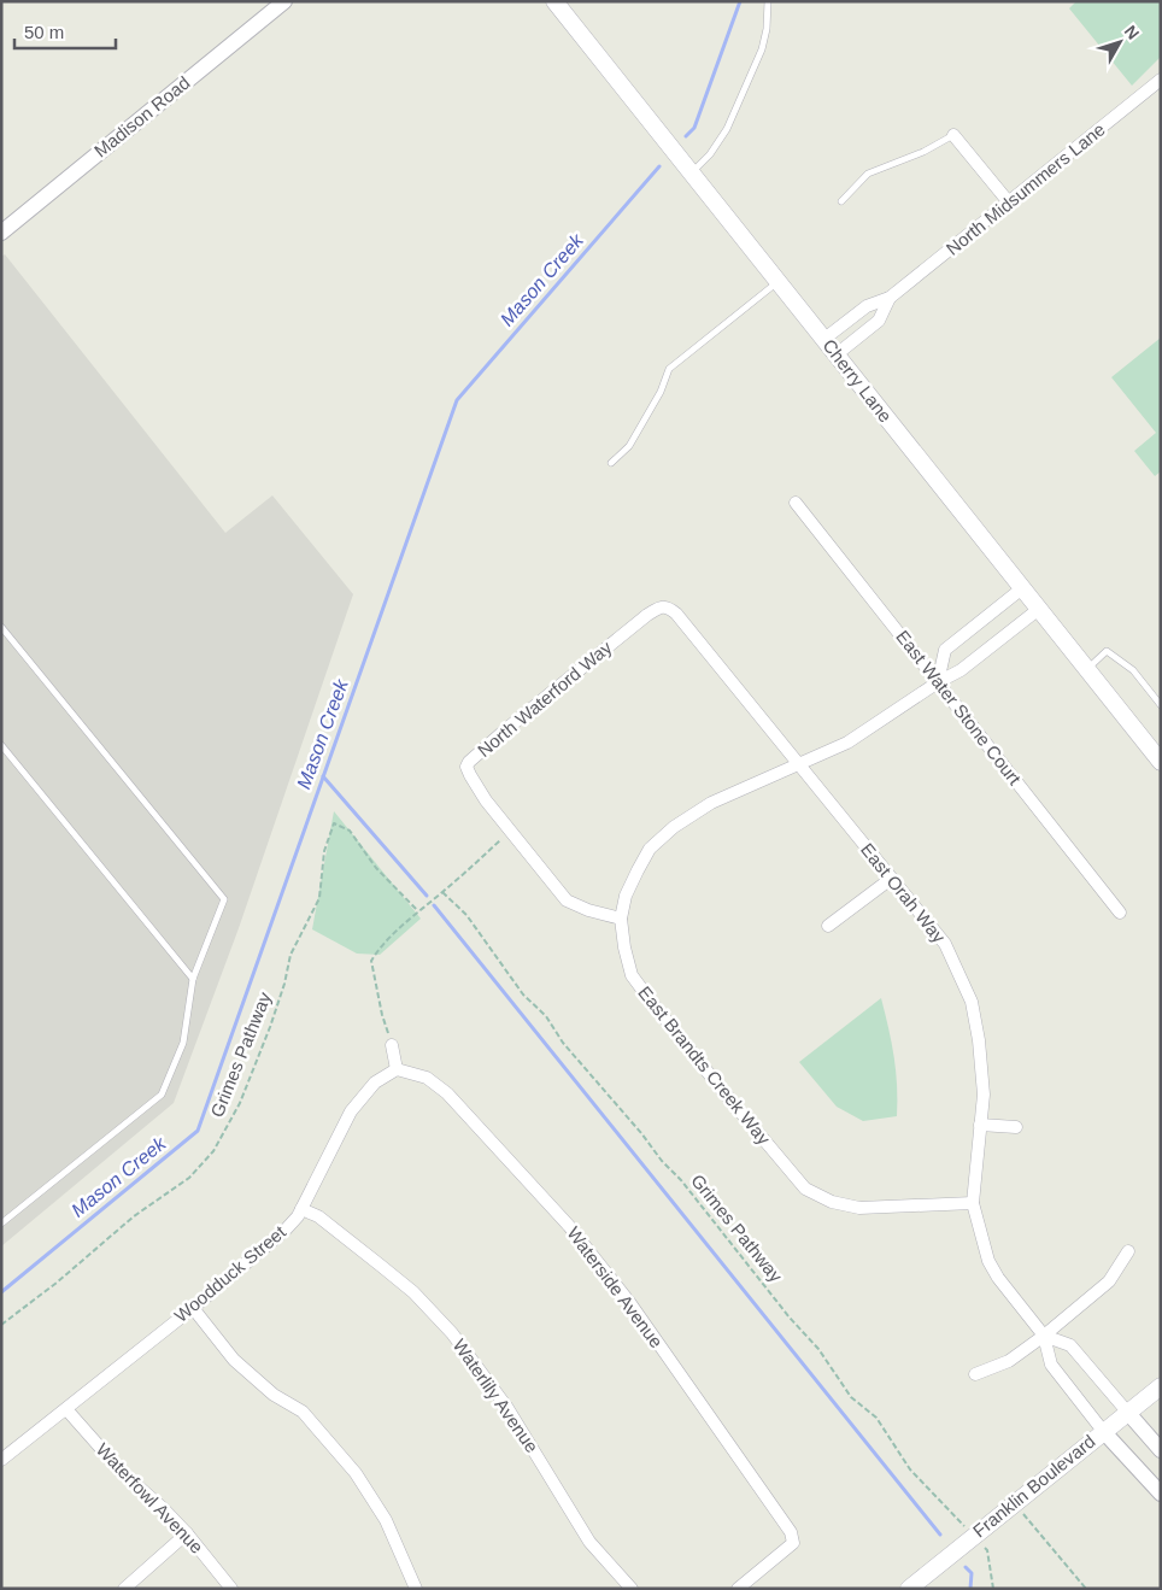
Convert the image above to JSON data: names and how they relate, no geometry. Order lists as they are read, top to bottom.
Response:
{
  "streets": {
    "main road": ["Cherry Lane", "Franklin Boulevard"],
    "street": [
      "Madison Road",
      "North Midsummers Lane",
      "North Waterford Way",
      "East Water Stone Court",
      "East Orah Way",
      "East Brandts Creek Way",
      "Woodduck Street",
      "Waterside Avenue",
      "Waterlily Avenue",
      "Waterfowl Avenue"
    ],
    "path": ["Grimes Pathway"]
  },
  "crossings": [
    ["North Midsummers Lane", "Cherry Lane"],
    ["Cherry Lane", "East Brandts Creek Way"],
    ["North Waterford Way", "East Orah Way"],
    ["North Waterford Way", "East Brandts Creek Way"],
    ["East Water Stone Court", "East Brandts Creek Way"],
    ["East Orah Way", "East Brandts Creek Way"],
    ["East Orah Way", "Franklin Boulevard"],
    ["Grimes Pathway", "Franklin Boulevard"],
    ["Woodduck Street", "Waterside Avenue"],
    ["Woodduck Street", "Waterlily Avenue"],
    ["Woodduck Street", "Waterfowl Avenue"]
  ],
  "water": ["Mason Creek"],
  "scale_bar": "50 m",
  "north": "top right"
}
